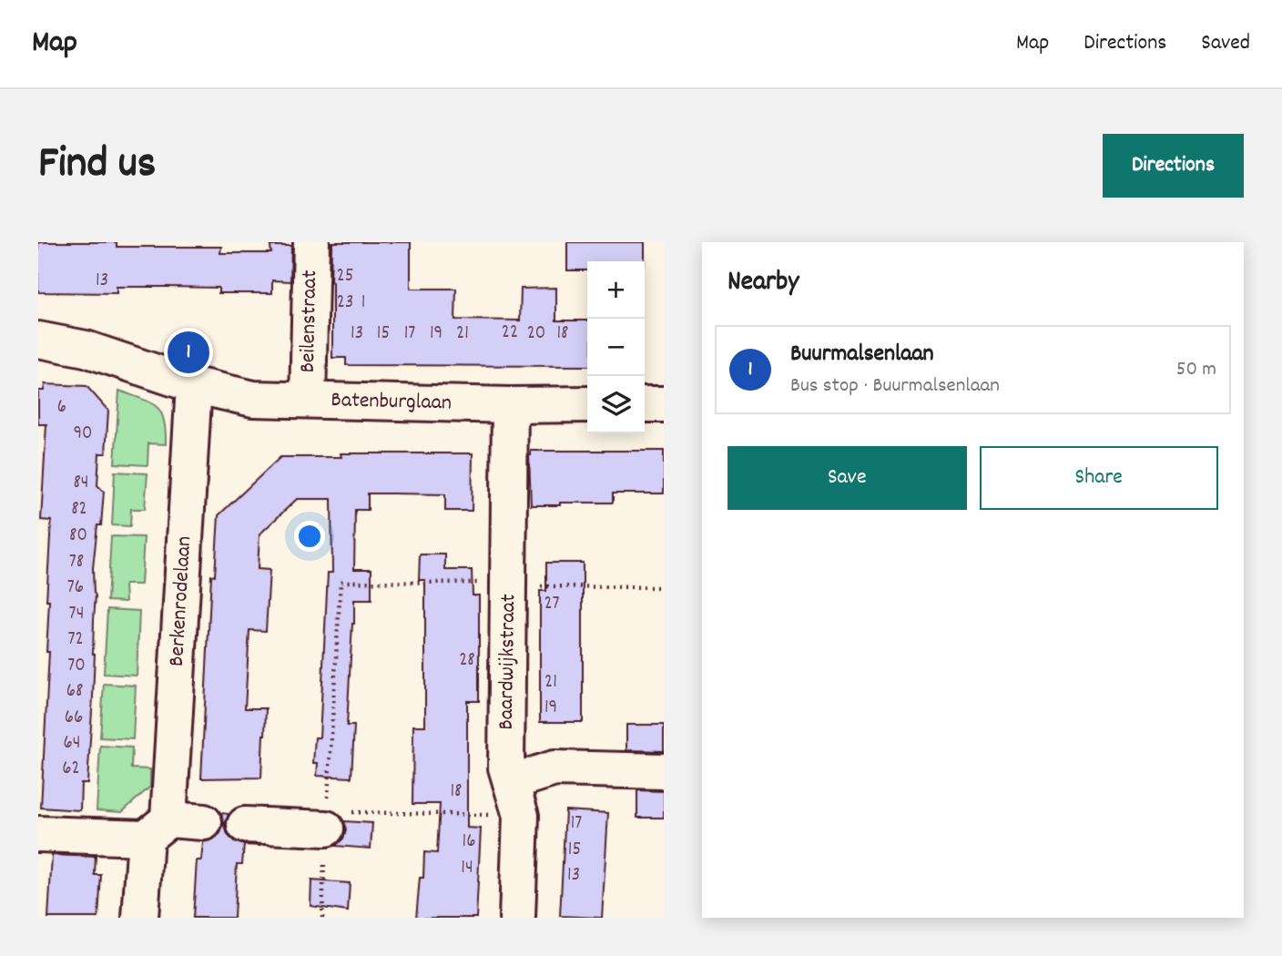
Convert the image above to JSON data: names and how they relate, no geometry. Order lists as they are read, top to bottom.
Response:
{
  "streets": {
    "street": [
      "Beilenstraat",
      "Batenburglaan",
      "Berkenrodelaan",
      "Baardwijkstraat"
    ]
  },
  "crossings": [
    ["Beilenstraat", "Batenburglaan"],
    ["Batenburglaan", "Berkenrodelaan"],
    ["Batenburglaan", "Baardwijkstraat"]
  ],
  "house_numbers": [
    "25",
    "13",
    "23",
    "1",
    "22",
    "13",
    "15",
    "17",
    "19",
    "21",
    "20",
    "18",
    "6",
    "90",
    "84",
    "82",
    "80",
    "78",
    "76",
    "27",
    "74",
    "72",
    "28",
    "70",
    "21",
    "68",
    "19",
    "66",
    "64",
    "62",
    "18",
    "17",
    "16",
    "15",
    "14",
    "13"
  ],
  "page": {
    "header": "Map",
    "nav": ["Map", "Directions", "Saved"],
    "title": "Find us",
    "buttons": [
      "Directions",
      ["Save", "Share"]
    ],
    "heading": "Nearby",
    "map_buttons": ["+", "−"],
    "list": [
      {
        "mark": "1",
        "name": "Buurmalsenlaan",
        "note": "Bus stop · Buurmalsenlaan",
        "value": "50 m"
      }
    ],
    "pins": "1"
  }
}
